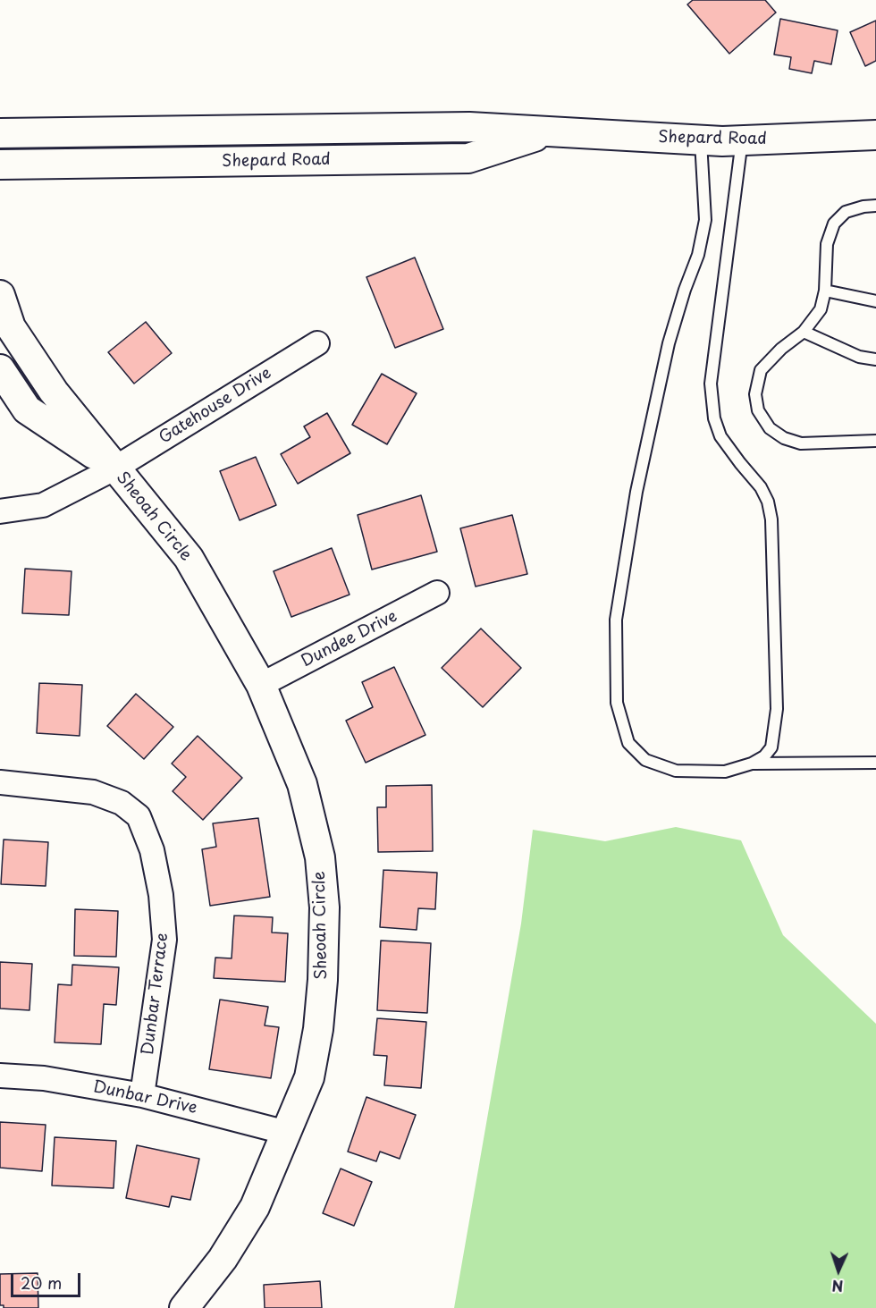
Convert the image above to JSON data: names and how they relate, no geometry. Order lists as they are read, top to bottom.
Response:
{
  "streets": {
    "street": [
      "Shepard Road",
      "Gatehouse Drive",
      "Sheoah Circle",
      "Dundee Drive",
      "Dunbar Terrace",
      "Dunbar Drive"
    ]
  },
  "crossings": [
    ["Gatehouse Drive", "Sheoah Circle"],
    ["Sheoah Circle", "Dundee Drive"],
    ["Sheoah Circle", "Dunbar Drive"],
    ["Dunbar Terrace", "Dunbar Drive"]
  ],
  "scale_bar": "20 m",
  "north": "bottom"
}
